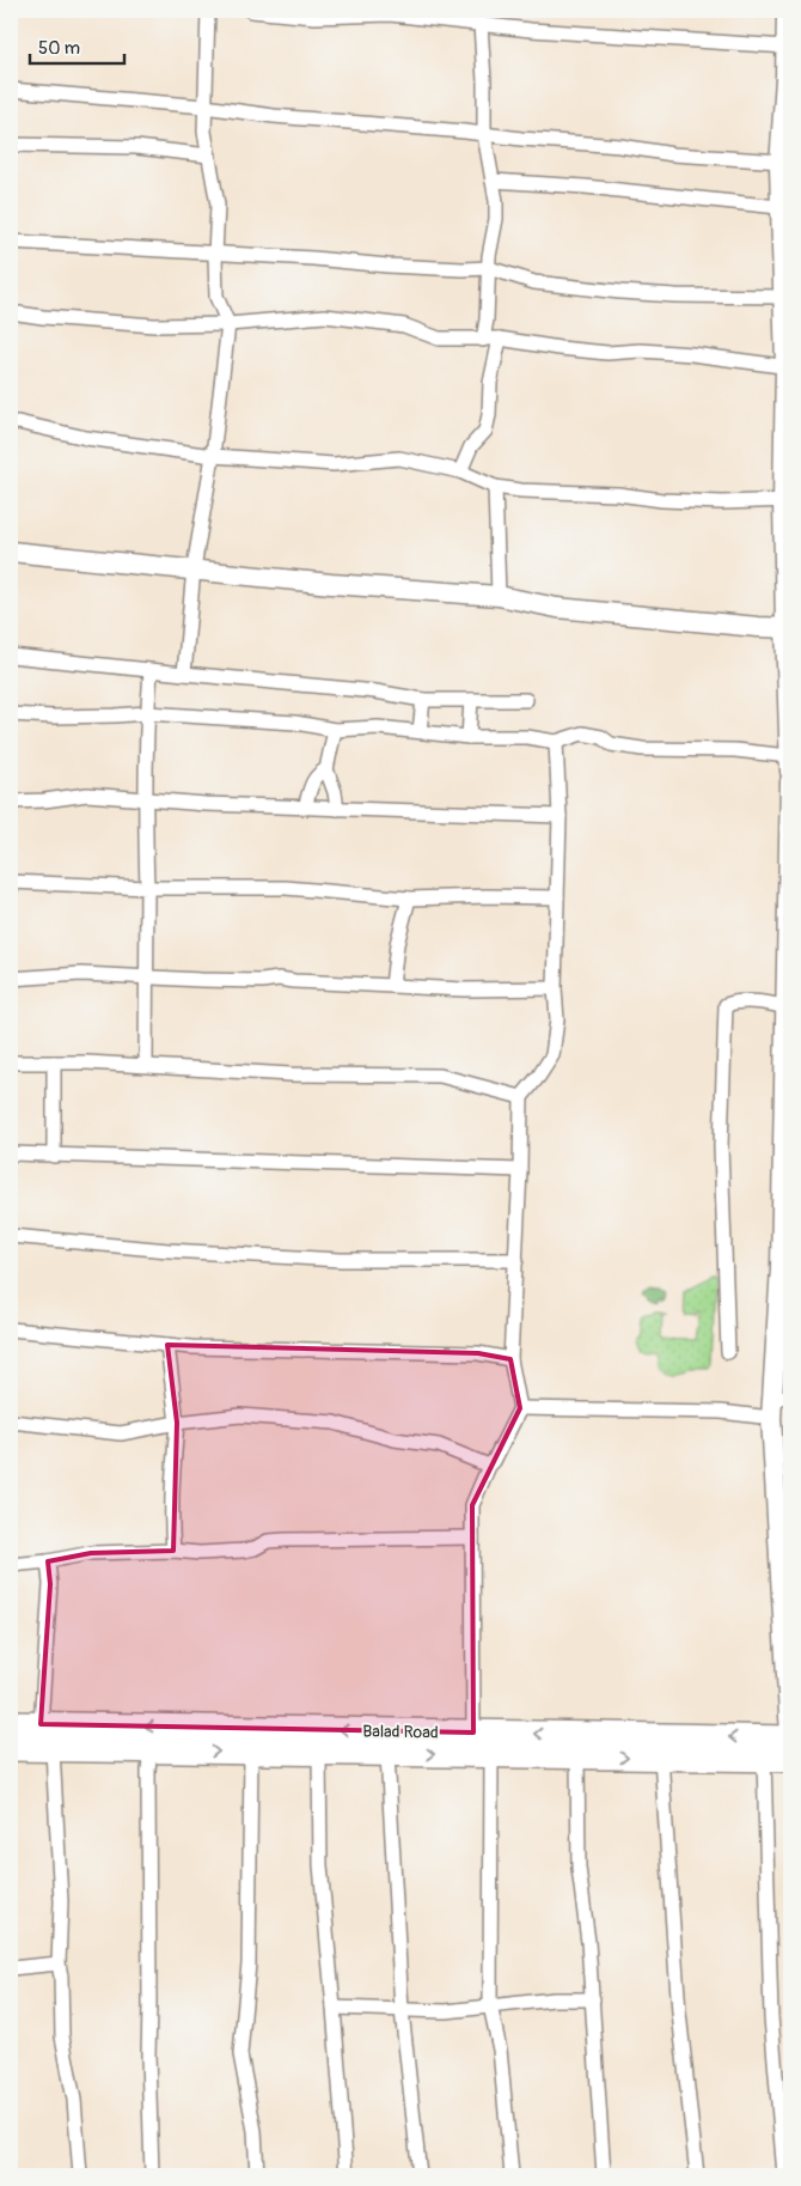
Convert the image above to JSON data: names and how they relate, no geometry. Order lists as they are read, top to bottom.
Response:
{
  "streets": {
    "highway": ["Balad Road"]
  },
  "scale_bar": "50 m"
}
